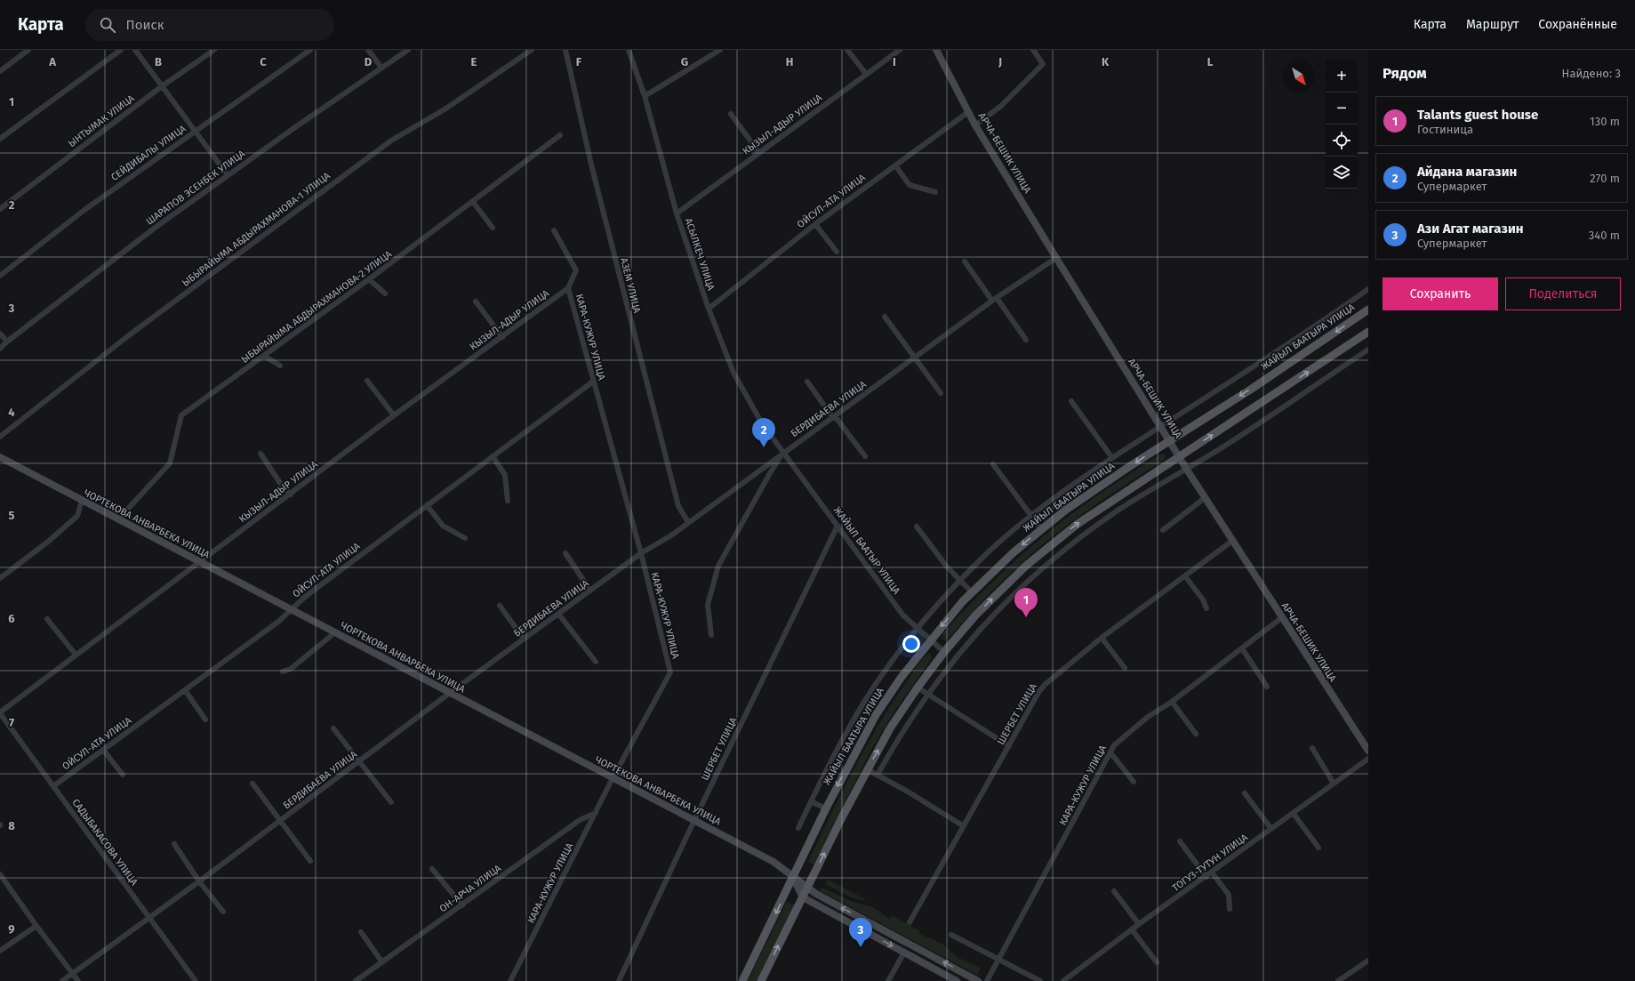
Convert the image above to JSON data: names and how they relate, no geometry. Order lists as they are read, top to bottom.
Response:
{
  "streets": {
    "main road": ["ЖАЙЫЛ БААТЫРА УЛИЦА"],
    "street": [
      "ЫНТЫМАК УЛИЦА",
      "КЫЗЫЛ-АДЫР УЛИЦА",
      "СЕЙДИБАЛЫ УЛИЦА",
      "АРЧА-БЕШИК УЛИЦА",
      "ШАРАПОВ ЭСЕНБЕК УЛИЦА",
      "ОЙСУЛ-АТА УЛИЦА",
      "ЫБЫРАЙЫМА АБДЫРАХМАНОВА-1 УЛИЦА",
      "АСЫЛКЕЧ УЛИЦА",
      "АЗЕМ УЛИЦА",
      "ЫБЫРАЙЫМА АБДЫРАХМАНОВА-2 УЛИЦА",
      "КАРА-КУЖУР УЛИЦА",
      "БЕРДИБАЕВА УЛИЦА",
      "ЧОРТЕКОВА АНВАРБЕКА УЛИЦА",
      "ЖАЙЫЛ БААТЫР УЛИЦА",
      "ШЕРБЕТ УЛИЦА",
      "САДЫБАКАСОВА УЛИЦА",
      "ТОГУЗ-ТУТУН УЛИЦА",
      "ОН-АРЧА УЛИЦА"
    ]
  },
  "crossings": [
    ["КЫЗЫЛ-АДЫР УЛИЦА", "АСЫЛКЕЧ УЛИЦА"],
    ["КЫЗЫЛ-АДЫР УЛИЦА", "КАРА-КУЖУР УЛИЦА"],
    ["КЫЗЫЛ-АДЫР УЛИЦА", "ЧОРТЕКОВА АНВАРБЕКА УЛИЦА"],
    ["КЫЗЫЛ-АДЫР УЛИЦА", "САДЫБАКАСОВА УЛИЦА"],
    ["АРЧА-БЕШИК УЛИЦА", "ОЙСУЛ-АТА УЛИЦА"],
    ["АРЧА-БЕШИК УЛИЦА", "КАРА-КУЖУР УЛИЦА"],
    ["АРЧА-БЕШИК УЛИЦА", "ЖАЙЫЛ БААТЫРА УЛИЦА"],
    ["АРЧА-БЕШИК УЛИЦА", "БЕРДИБАЕВА УЛИЦА"],
    ["АРЧА-БЕШИК УЛИЦА", "ШЕРБЕТ УЛИЦА"],
    ["ОЙСУЛ-АТА УЛИЦА", "АСЫЛКЕЧ УЛИЦА"],
    ["ОЙСУЛ-АТА УЛИЦА", "КАРА-КУЖУР УЛИЦА"],
    ["ОЙСУЛ-АТА УЛИЦА", "ЧОРТЕКОВА АНВАРБЕКА УЛИЦА"],
    ["ОЙСУЛ-АТА УЛИЦА", "САДЫБАКАСОВА УЛИЦА"],
    ["АСЫЛКЕЧ УЛИЦА", "БЕРДИБАЕВА УЛИЦА"],
    ["АСЫЛКЕЧ УЛИЦА", "ЖАЙЫЛ БААТЫР УЛИЦА"],
    ["АЗЕМ УЛИЦА", "БЕРДИБАЕВА УЛИЦА"],
    ["ЫБЫРАЙЫМА АБДЫРАХМАНОВА-2 УЛИЦА", "ЧОРТЕКОВА АНВАРБЕКА УЛИЦА"],
    ["КАРА-КУЖУР УЛИЦА", "БЕРДИБАЕВА УЛИЦА"],
    ["КАРА-КУЖУР УЛИЦА", "ЧОРТЕКОВА АНВАРБЕКА УЛИЦА"],
    ["КАРА-КУЖУР УЛИЦА", "ОН-АРЧА УЛИЦА"],
    ["ЖАЙЫЛ БААТЫРА УЛИЦА", "ЧОРТЕКОВА АНВАРБЕКА УЛИЦА"],
    ["ЖАЙЫЛ БААТЫРА УЛИЦА", "ЖАЙЫЛ БААТЫР УЛИЦА"],
    ["БЕРДИБАЕВА УЛИЦА", "ЧОРТЕКОВА АНВАРБЕКА УЛИЦА"],
    ["БЕРДИБАЕВА УЛИЦА", "ЖАЙЫЛ БААТЫР УЛИЦА"],
    ["БЕРДИБАЕВА УЛИЦА", "САДЫБАКАСОВА УЛИЦА"],
    ["ЧОРТЕКОВА АНВАРБЕКА УЛИЦА", "ШЕРБЕТ УЛИЦА"],
    ["ЖАЙЫЛ БААТЫР УЛИЦА", "ШЕРБЕТ УЛИЦА"]
  ],
  "north": "bottom right",
  "page": {
    "header": "Карта",
    "search": "Поиск",
    "nav": ["Карта", "Маршрут", "Сохранённые"],
    "heading": ["Рядом", "Найдено: 3"],
    "map_buttons": ["+", "−"],
    "list": [
      {
        "mark": "1",
        "name": "Talants guest house",
        "note": "Гостиница",
        "value": "130 m"
      },
      {
        "mark": "2",
        "name": "Айдана магазин",
        "note": "Супермаркет",
        "value": "270 m"
      },
      {
        "mark": "3",
        "name": "Ази Агат магазин",
        "note": "Супермаркет",
        "value": "340 m"
      }
    ],
    "buttons": ["Сохранить", "Поделиться"],
    "pins": ["2", "1", "3"]
  },
  "grid": {
    "columns": [
      "A",
      "B",
      "C",
      "D",
      "E",
      "F",
      "G",
      "H",
      "I",
      "J",
      "K",
      "L"
    ],
    "rows": [
      "1",
      "2",
      "3",
      "4",
      "5",
      "6",
      "7",
      "8",
      "9"
    ]
  }
}
